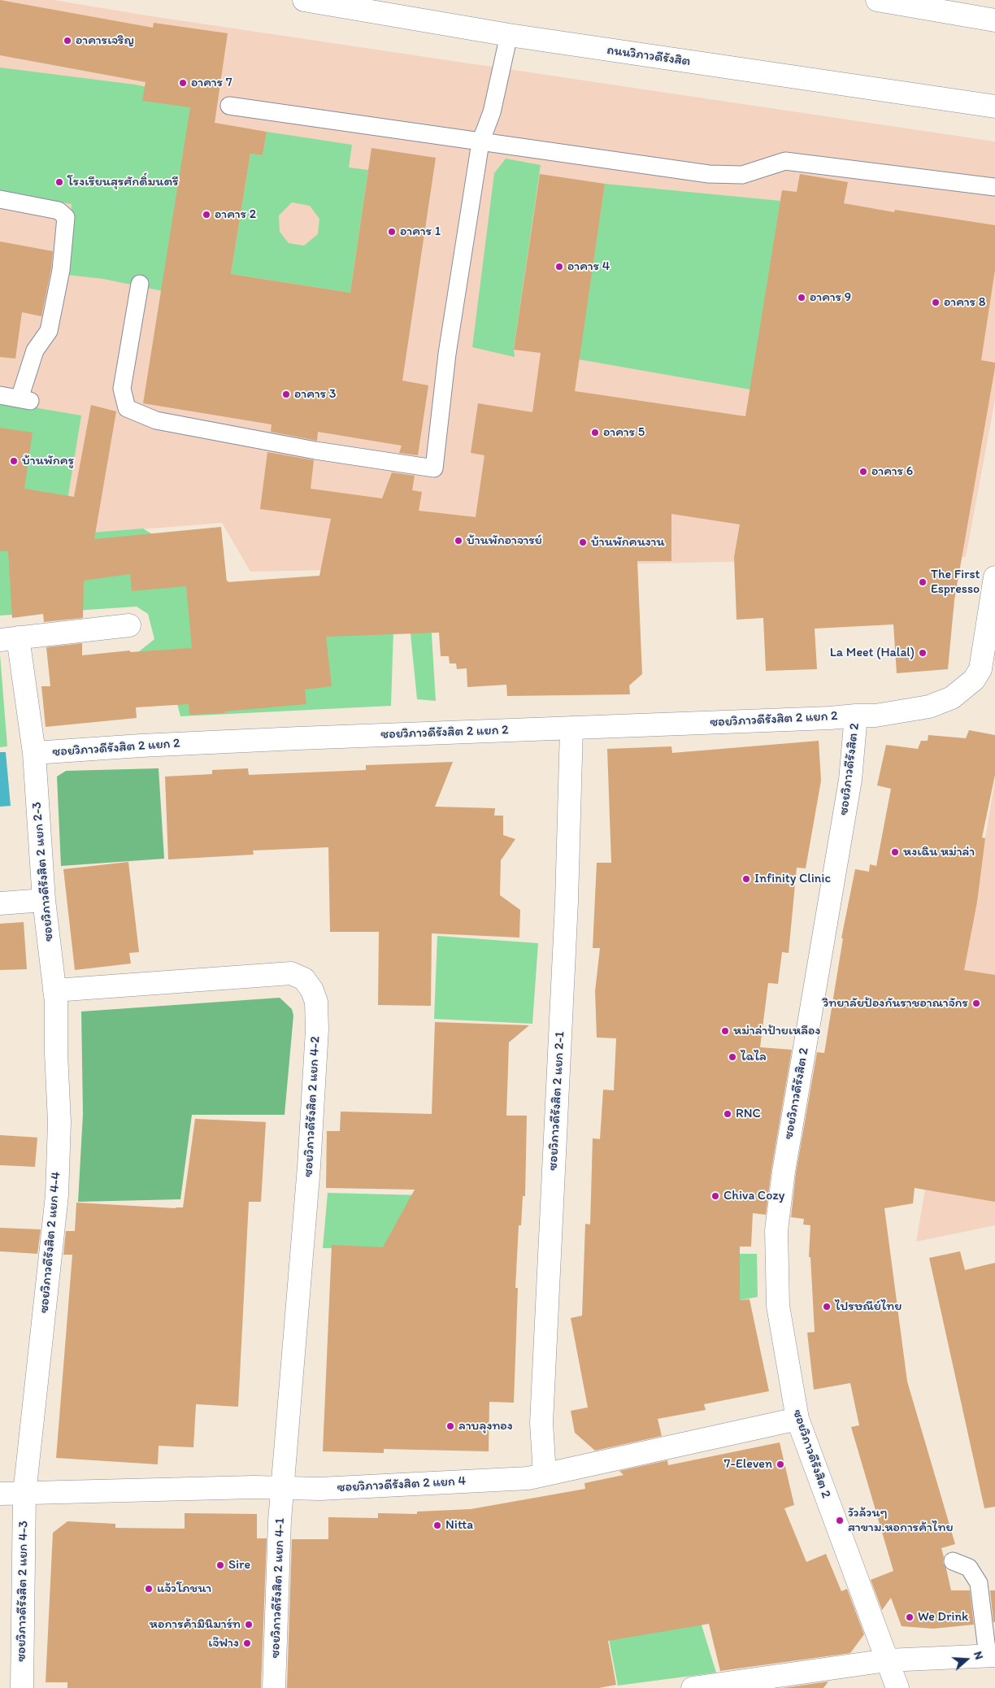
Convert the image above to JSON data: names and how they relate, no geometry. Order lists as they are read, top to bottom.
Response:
{
  "streets": {
    "main road": [
      "ถนนวิภาวดีรังสิต",
      "ซอยวิภาวดีรังสิต 2 แยก 2",
      "ซอยวิภาวดีรังสิต 2",
      "ซอยวิภาวดีรังสิต 2 แยก 2-3",
      "ซอยวิภาวดีรังสิต 2 แยก 2-1",
      "ซอยวิภาวดีรังสิต 2 แยก 4-2",
      "ซอยวิภาวดีรังสิต 2 แยก 4-4",
      "ซอยวิภาวดีรังสิต 2 แยก 4",
      "ซอยวิภาวดีรังสิต 2 แยก 4-1",
      "ซอยวิภาวดีรังสิต 2 แยก 4-3"
    ]
  },
  "crossings": [
    ["ซอยวิภาวดีรังสิต 2 แยก 2", "ซอยวิภาวดีรังสิต 2"],
    ["ซอยวิภาวดีรังสิต 2 แยก 2", "ซอยวิภาวดีรังสิต 2 แยก 2-3"],
    ["ซอยวิภาวดีรังสิต 2 แยก 2", "ซอยวิภาวดีรังสิต 2 แยก 2-1"],
    ["ซอยวิภาวดีรังสิต 2", "ซอยวิภาวดีรังสิต 2 แยก 4"],
    ["ซอยวิภาวดีรังสิต 2 แยก 2-3", "ซอยวิภาวดีรังสิต 2 แยก 4-2"],
    ["ซอยวิภาวดีรังสิต 2 แยก 2-3", "ซอยวิภาวดีรังสิต 2 แยก 4-4"],
    ["ซอยวิภาวดีรังสิต 2 แยก 2-1", "ซอยวิภาวดีรังสิต 2 แยก 4"],
    ["ซอยวิภาวดีรังสิต 2 แยก 4-2", "ซอยวิภาวดีรังสิต 2 แยก 4-4"],
    ["ซอยวิภาวดีรังสิต 2 แยก 4-2", "ซอยวิภาวดีรังสิต 2 แยก 4"],
    ["ซอยวิภาวดีรังสิต 2 แยก 4-2", "ซอยวิภาวดีรังสิต 2 แยก 4-1"],
    ["ซอยวิภาวดีรังสิต 2 แยก 4-4", "ซอยวิภาวดีรังสิต 2 แยก 4"],
    ["ซอยวิภาวดีรังสิต 2 แยก 4-4", "ซอยวิภาวดีรังสิต 2 แยก 4-3"],
    ["ซอยวิภาวดีรังสิต 2 แยก 4", "ซอยวิภาวดีรังสิต 2 แยก 4-1"],
    ["ซอยวิภาวดีรังสิต 2 แยก 4", "ซอยวิภาวดีรังสิต 2 แยก 4-3"]
  ],
  "places": [
    "อาคารเจริญ",
    "อาคาร 7",
    "โรงเรียนสุรศักดิ์มนตรี",
    "อาคาร 2",
    "อาคาร 1",
    "อาคาร 4",
    "อาคาร 9",
    "อาคาร 8",
    "อาคาร 3",
    "อาคาร 5",
    "บ้านพักครู",
    "อาคาร 6",
    "บ้านพักอาจารย์",
    "บ้านพักคนงาน",
    "The First Espresso",
    "La Meet (Halal)",
    "หงเฉิน หม่าล่า",
    "Infinity Clinic",
    "วิทยาลัยป้องกันราชอาณาจักร",
    "หม่าล่าป้ายเหลือง",
    "ไฉไล",
    "RNC",
    "Chiva Cozy",
    "ไปรษณีย์ไทย",
    "ลาบลุงทอง",
    "7-Eleven",
    "วัวล้วนๆ สาขาม.หอการค้าไทย",
    "Nitta",
    "Sire",
    "แจ้วโภชนา",
    "We Drink",
    "หอการค้ามินิมาร์ท",
    "เจ๊ฟาง"
  ],
  "north": "right"
}
